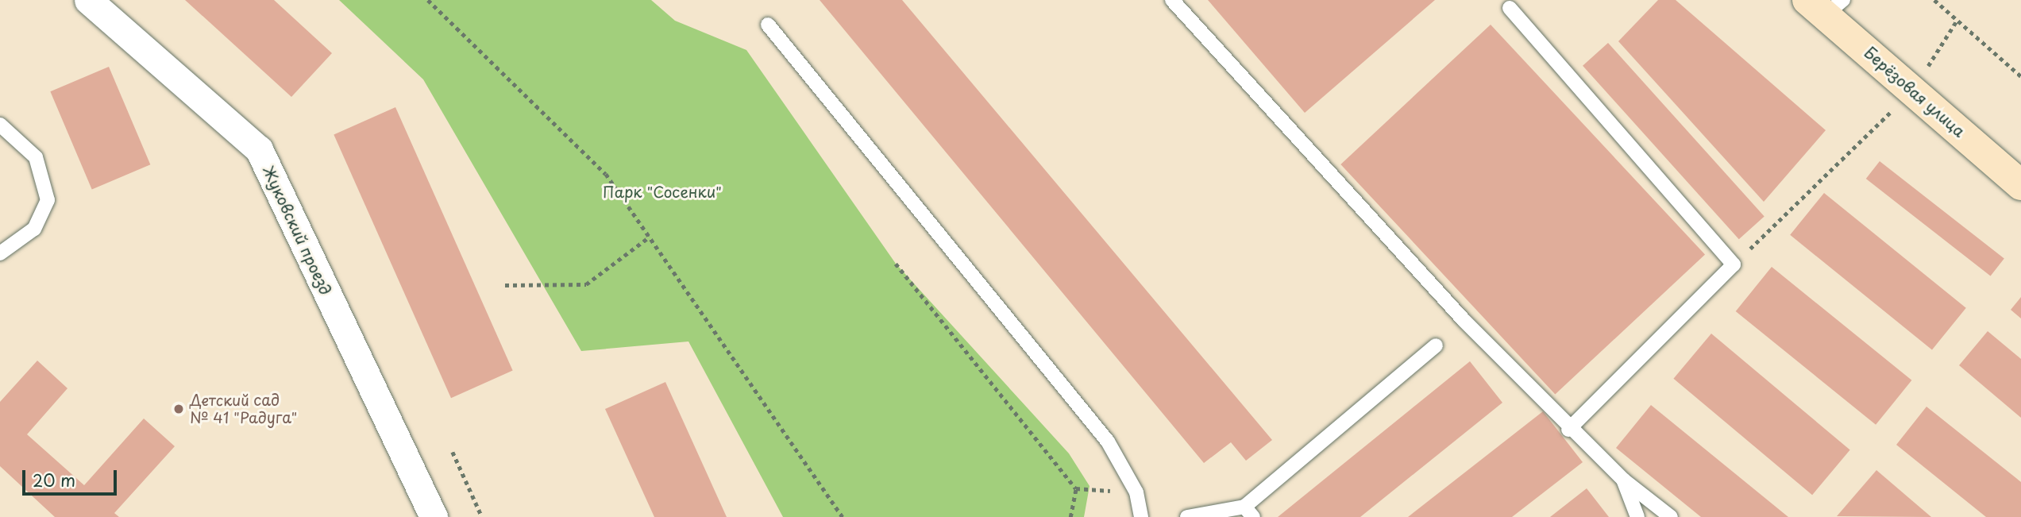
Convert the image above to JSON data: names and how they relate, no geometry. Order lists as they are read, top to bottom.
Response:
{
  "streets": {
    "street": ["Берёзовая улица", "Жуковский проезд"]
  },
  "parks": ["Парк \"Сосенки\""],
  "places": ["Детский сад № 41 \"Радуга\""],
  "scale_bar": "20 m"
}
